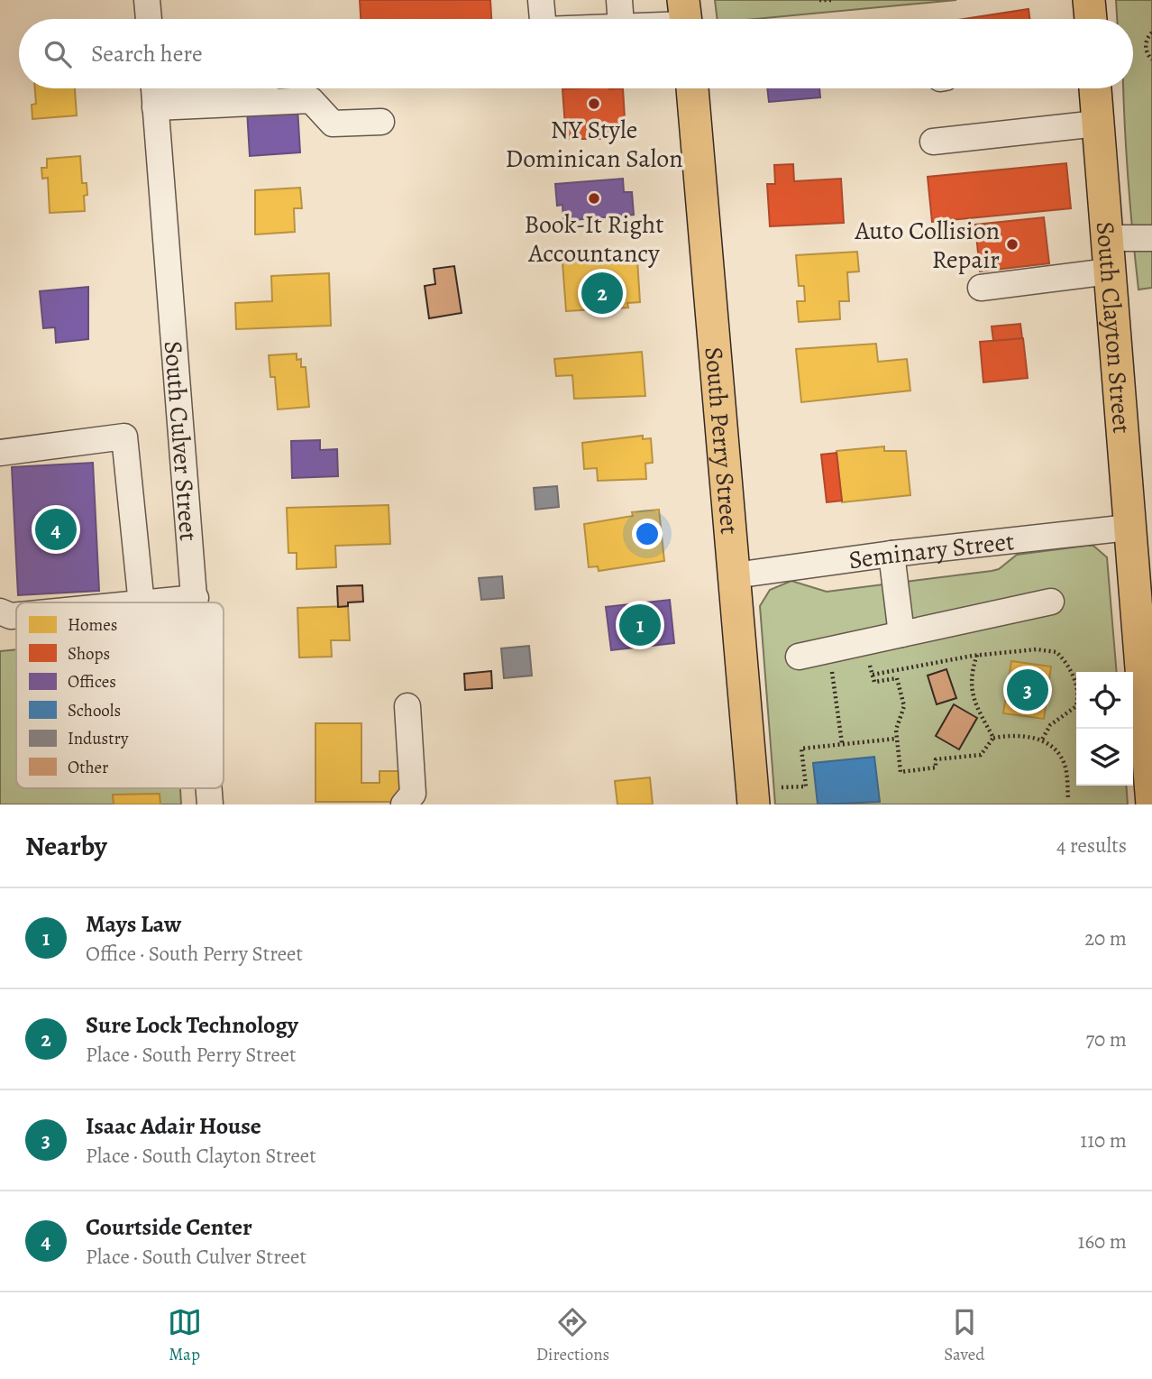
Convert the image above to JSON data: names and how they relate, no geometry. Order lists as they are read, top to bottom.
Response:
{
  "streets": {
    "main road": ["South Clayton Street", "South Perry Street"],
    "street": ["South Culver Street", "Seminary Street"]
  },
  "crossings": [
    ["South Clayton Street", "Seminary Street"],
    ["South Perry Street", "Seminary Street"]
  ],
  "places": ["NY Style Dominican Salon", "Book-It Right Accountancy", "Auto Collision Repair"],
  "legend": [
    "Homes",
    "Shops",
    "Offices",
    "Schools",
    "Industry",
    "Other"
  ],
  "page": {
    "search": "Search here",
    "pins": [
      "2",
      "4",
      "1",
      "3"
    ],
    "heading": ["Nearby", "4 results"],
    "list": [
      {
        "mark": "1",
        "name": "Mays Law",
        "note": "Office · South Perry Street",
        "value": "20 m"
      },
      {
        "mark": "2",
        "name": "Sure Lock Technology",
        "note": "Place · South Perry Street",
        "value": "70 m"
      },
      {
        "mark": "3",
        "name": "Isaac Adair House",
        "note": "Place · South Clayton Street",
        "value": "110 m"
      },
      {
        "mark": "4",
        "name": "Courtside Center",
        "note": "Place · South Culver Street",
        "value": "160 m"
      }
    ],
    "nav": ["Map", "Directions", "Saved"]
  }
}
